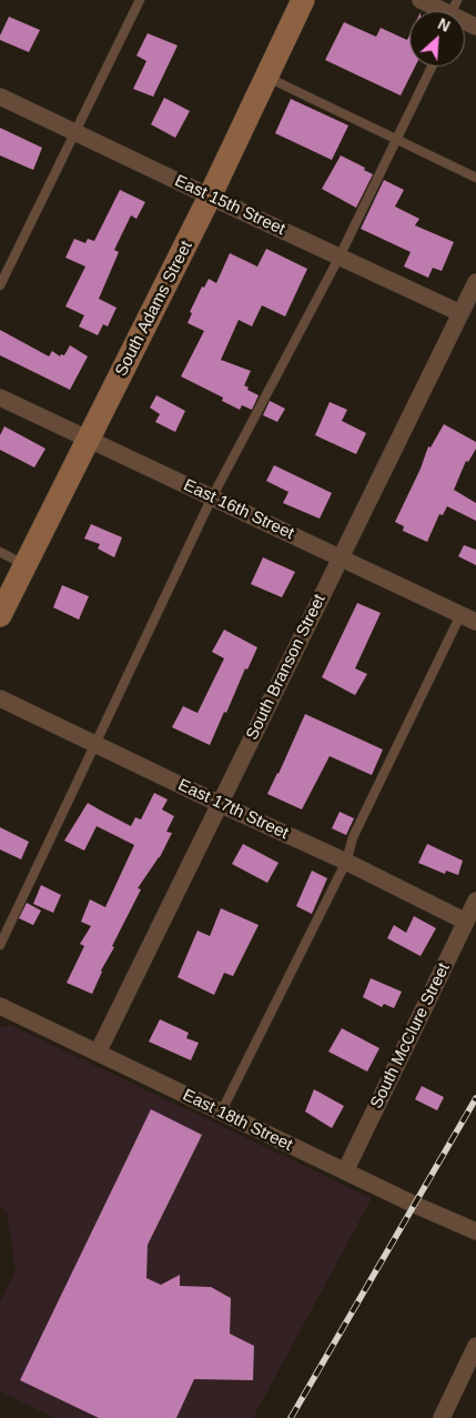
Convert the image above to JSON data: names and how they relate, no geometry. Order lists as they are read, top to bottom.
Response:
{
  "streets": {
    "main road": ["South Adams Street"],
    "street": [
      "East 15th Street",
      "East 16th Street",
      "South Branson Street",
      "East 17th Street",
      "South McClure Street",
      "East 18th Street"
    ]
  },
  "crossings": [
    ["East 15th Street", "South Adams Street"],
    ["East 15th Street", "South Branson Street"],
    ["South Adams Street", "East 16th Street"],
    ["East 16th Street", "South Branson Street"],
    ["South Branson Street", "East 17th Street"],
    ["South Branson Street", "East 18th Street"],
    ["East 17th Street", "South McClure Street"],
    ["South McClure Street", "East 18th Street"]
  ],
  "north": "top right"
}
